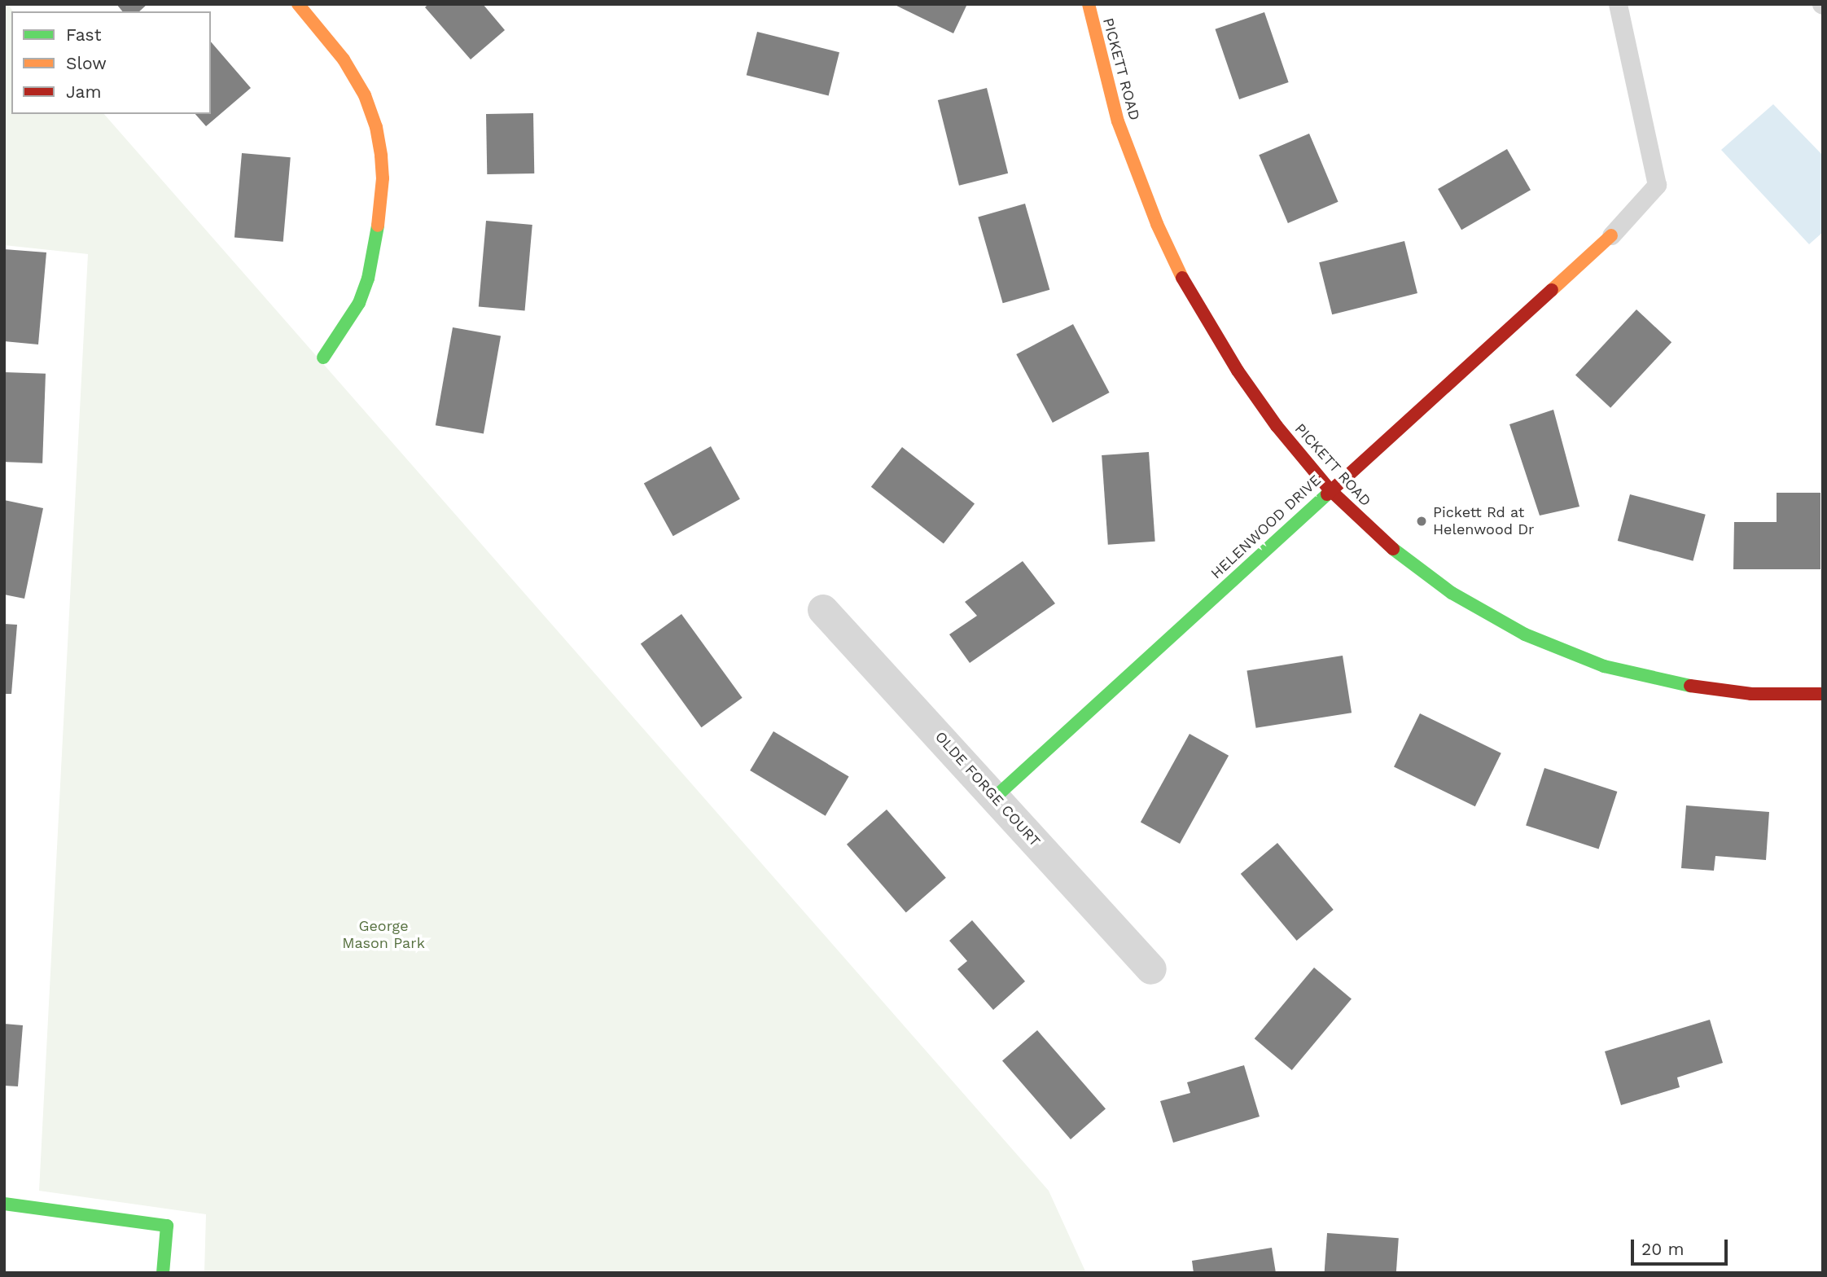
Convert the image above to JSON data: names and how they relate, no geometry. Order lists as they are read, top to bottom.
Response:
{
  "streets": {
    "street": ["PICKETT ROAD", "HELENWOOD DRIVE", "OLDE FORGE COURT"]
  },
  "crossings": [
    ["PICKETT ROAD", "HELENWOOD DRIVE"],
    ["HELENWOOD DRIVE", "OLDE FORGE COURT"]
  ],
  "parks": ["George Mason Park"],
  "places": ["Pickett Rd at Helenwood Dr"],
  "legend": ["Fast", "Slow", "Jam"],
  "scale_bar": "20 m"
}
